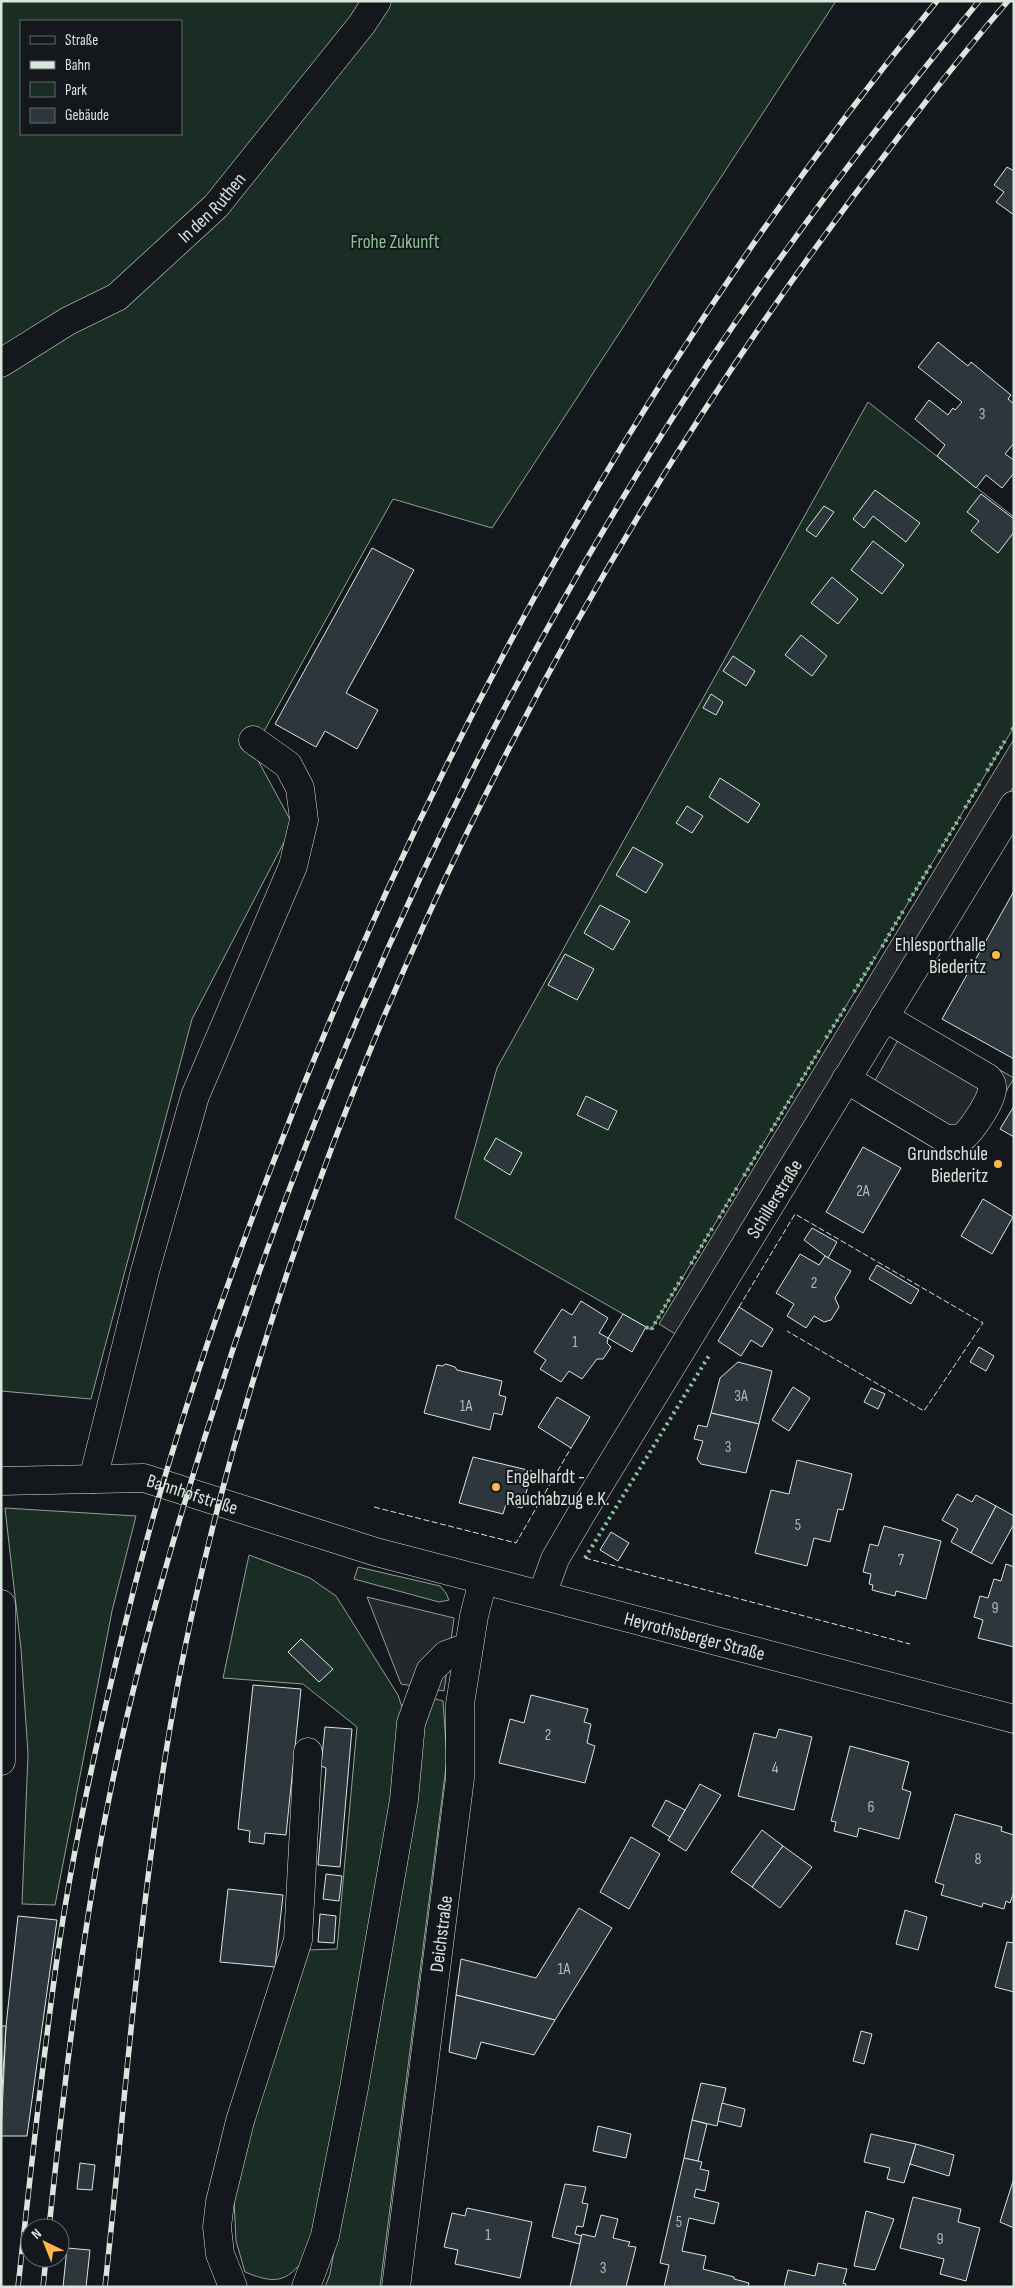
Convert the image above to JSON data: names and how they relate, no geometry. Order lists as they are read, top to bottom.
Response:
{
  "streets": {
    "street": [
      "In den Ruthen",
      "Schillerstraße",
      "Bahnhofstraße",
      "Heyrothsberger Straße",
      "Deichstraße"
    ]
  },
  "crossings": [
    ["Schillerstraße", "Heyrothsberger Straße"],
    ["Bahnhofstraße", "Heyrothsberger Straße"],
    ["Heyrothsberger Straße", "Deichstraße"]
  ],
  "parks": ["Frohe Zukunft"],
  "places": ["Ehlesporthalle Biederitz", "Grundschule Biederitz", "Engelhardt - Rauchabzug e.K."],
  "house_numbers": [
    "3",
    "2A",
    "2",
    "1",
    "3A",
    "1A",
    "3",
    "5",
    "7",
    "9",
    "2",
    "4",
    "6",
    "8",
    "1A",
    "5",
    "1",
    "9",
    "3"
  ],
  "legend": [
    "Straße",
    "Bahn",
    "Park",
    "Gebäude"
  ],
  "north": "top left"
}
